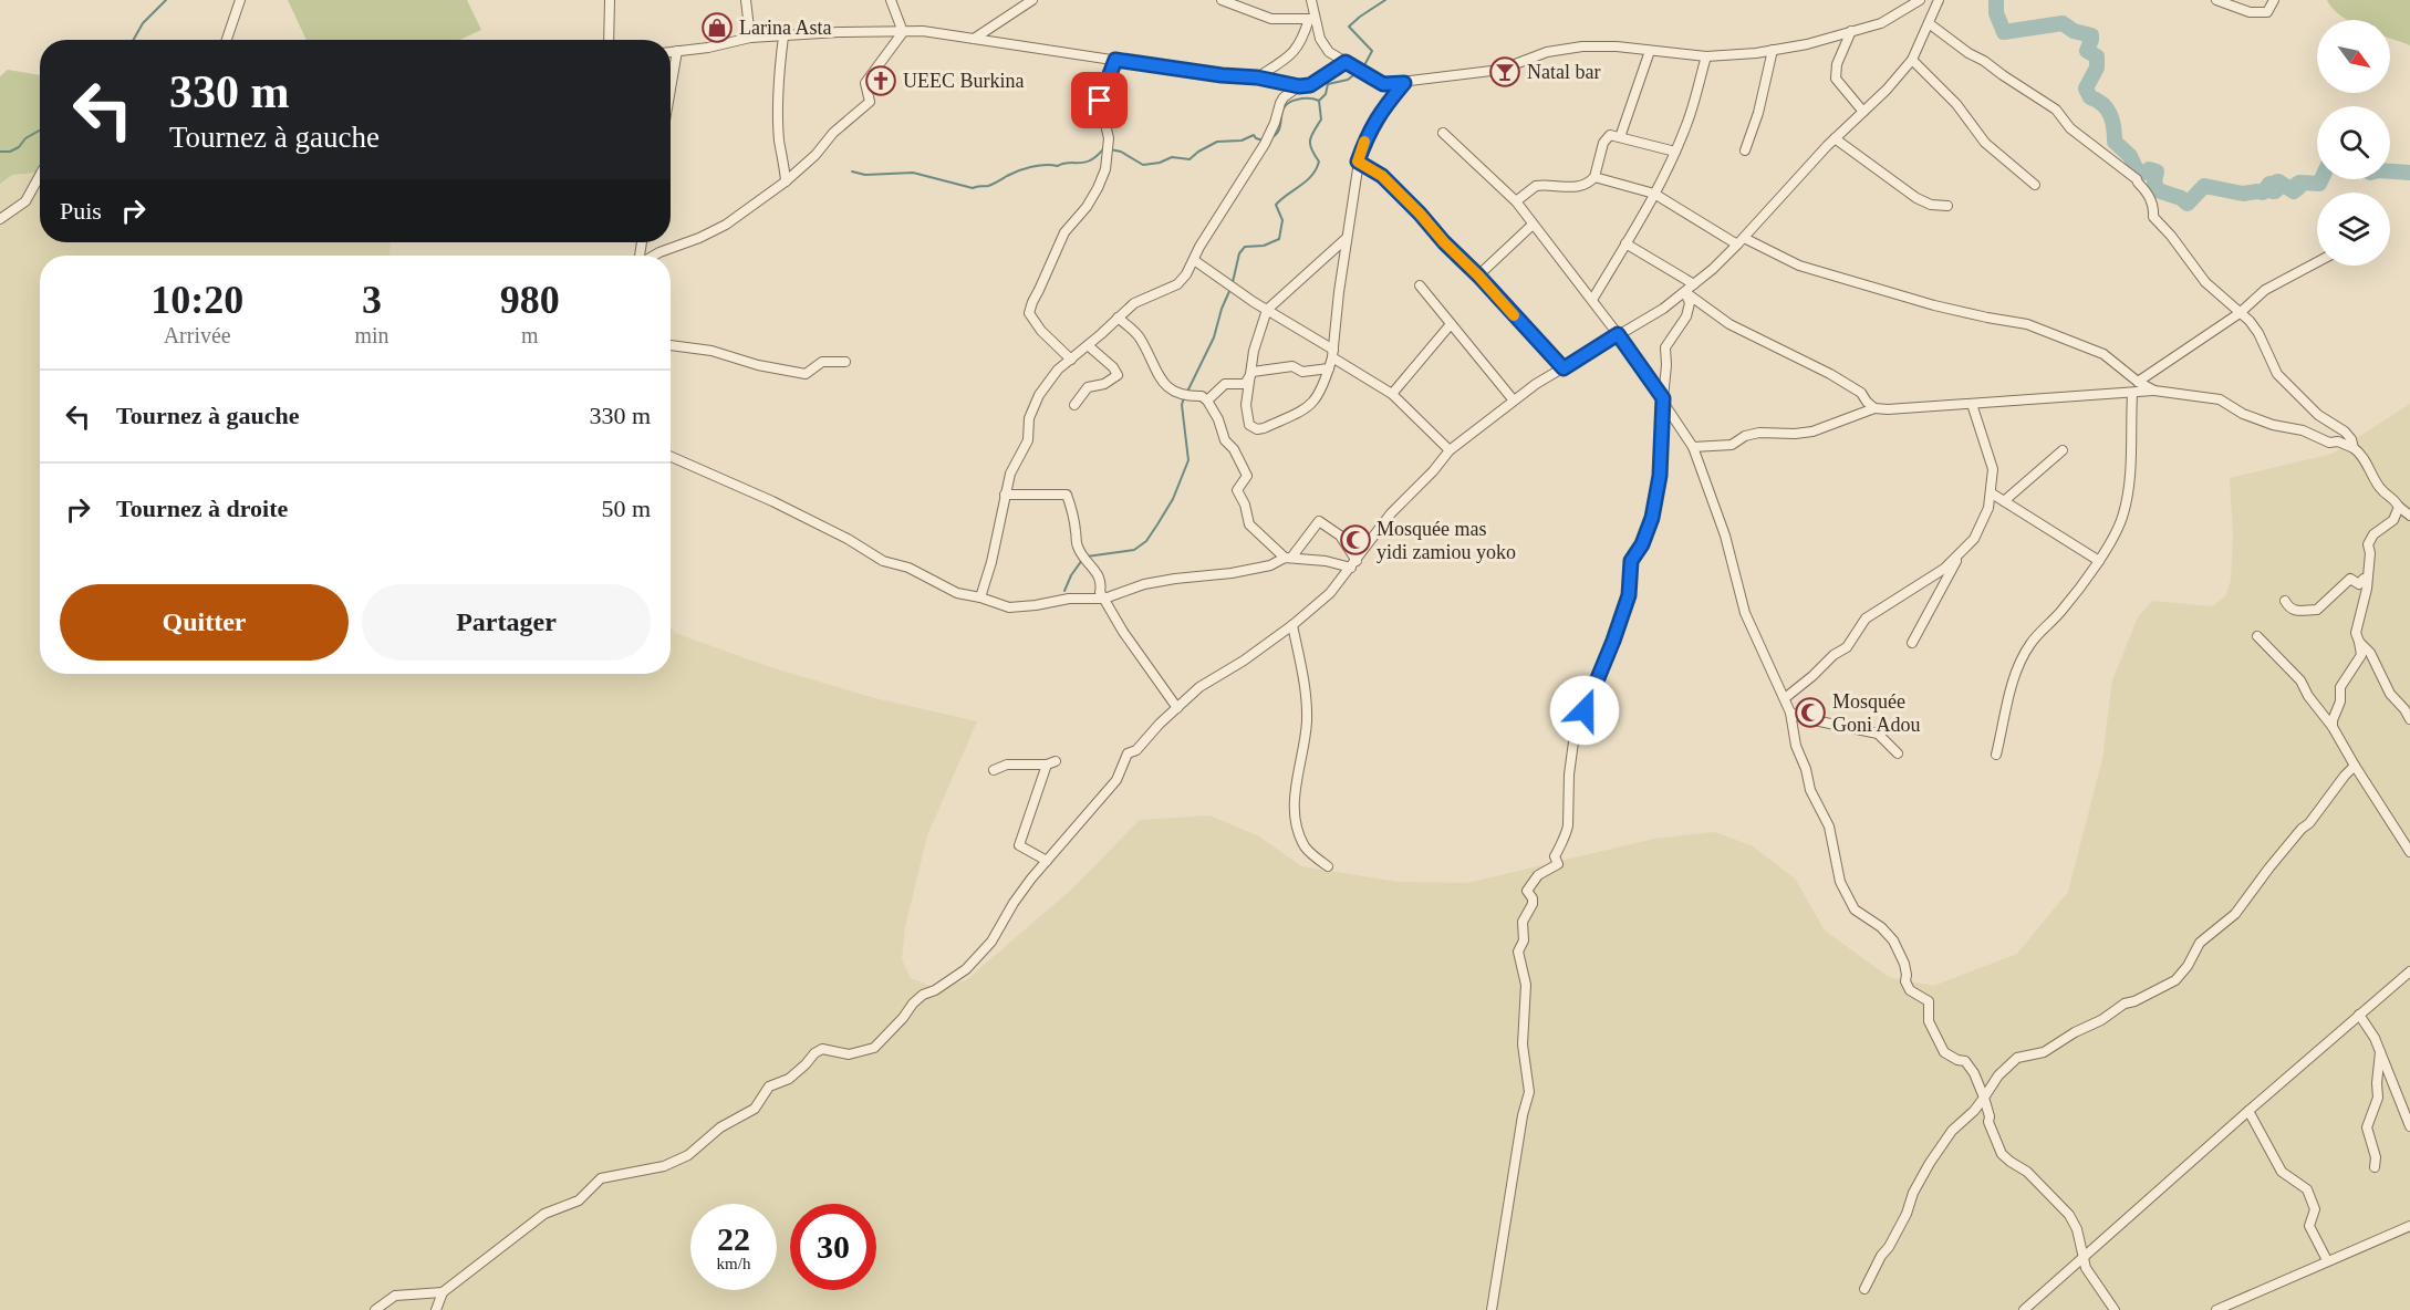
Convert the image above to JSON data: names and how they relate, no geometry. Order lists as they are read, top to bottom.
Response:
{
  "places": {
    "shop": ["Larina Asta"],
    "bar": ["Natal bar"],
    "church": ["UEEC Burkina"],
    "mosque": ["Mosquée mas yidi zamiou yoko", "Mosquée Goni Adou"]
  },
  "north": "bottom right",
  "page": {
    "turn": ["330 m", "Tournez à gauche"],
    "then": "Puis",
    "eta": [
      "10:20",
      "Arrivée",
      "3",
      "min",
      "980",
      "m"
    ],
    "list": [
      {
        "name": "Tournez à gauche",
        "value": "330 m"
      },
      {
        "name": "Tournez à droite",
        "value": "50 m"
      }
    ],
    "buttons": ["Quitter", "Partager"],
    "speed": "22 km/h",
    "limit": "30"
  }
}
